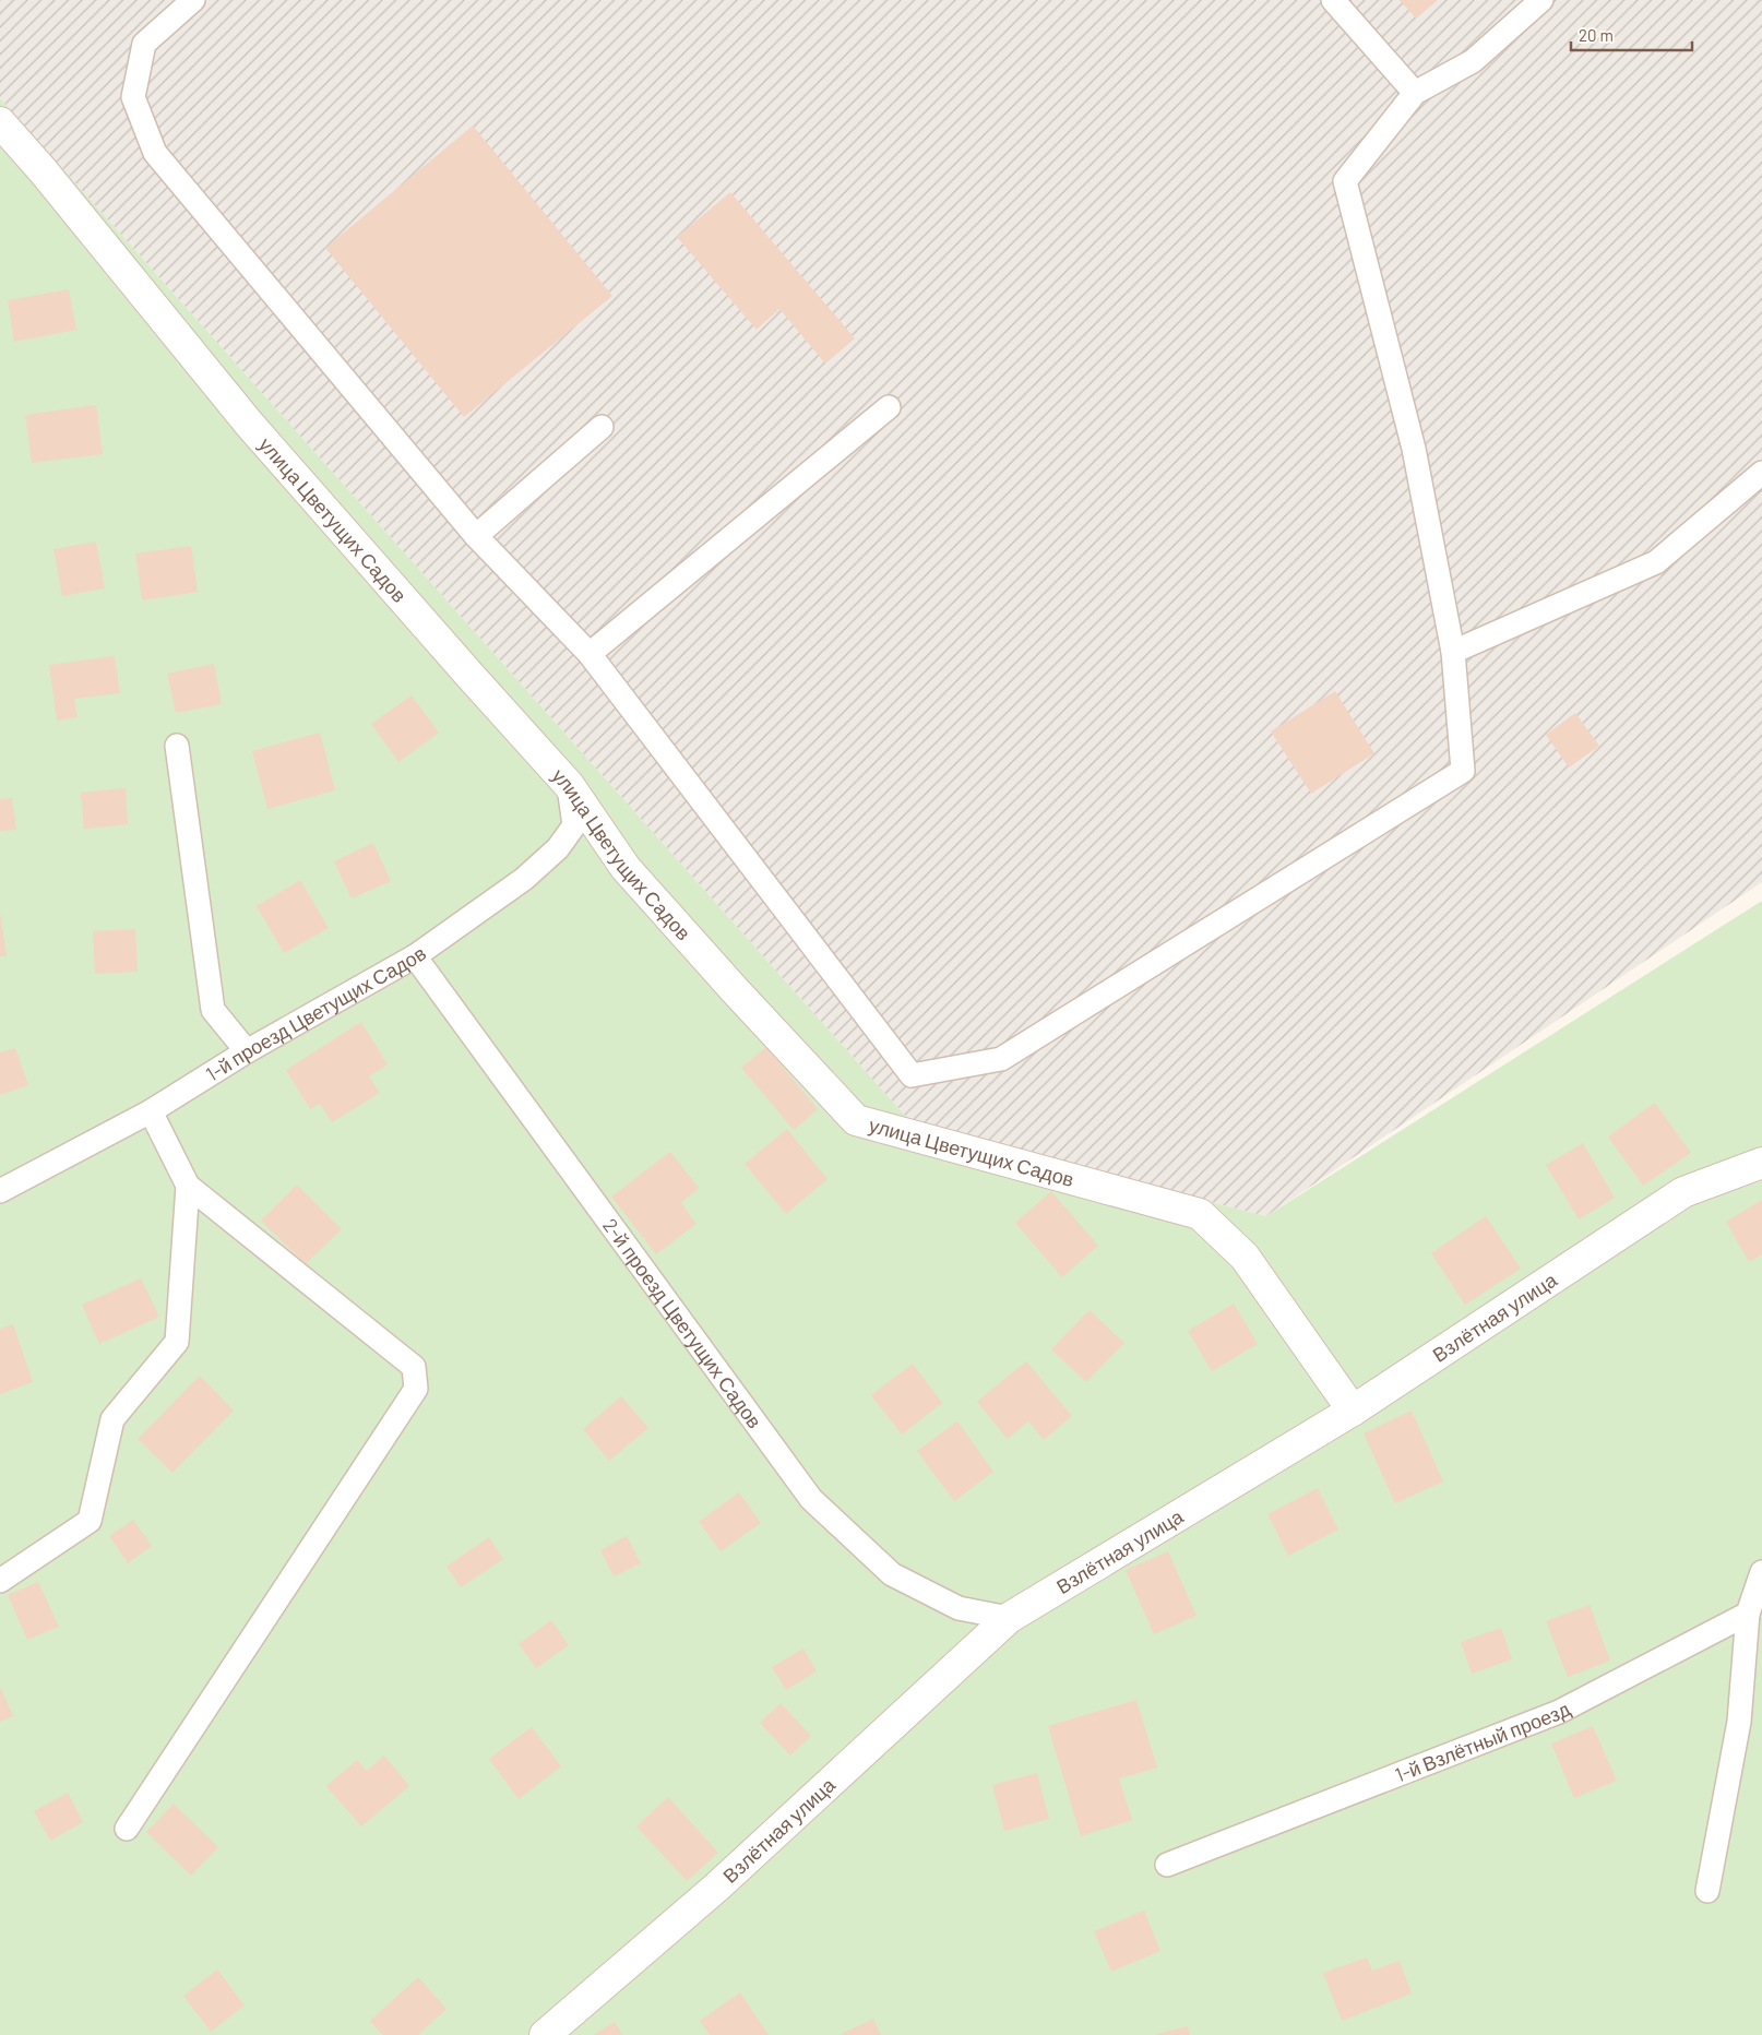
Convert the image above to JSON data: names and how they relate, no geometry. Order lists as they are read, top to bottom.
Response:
{
  "streets": {
    "street": ["улица Цветущих Садов", "Взлётная улица"],
    "lane": ["1-й проезд Цветущих Садов", "2-й проезд Цветущих Садов", "1-й Взлётный проезд"]
  },
  "crossings": [
    ["улица Цветущих Садов", "1-й проезд Цветущих Садов"],
    ["улица Цветущих Садов", "Взлётная улица"],
    ["1-й проезд Цветущих Садов", "2-й проезд Цветущих Садов"],
    ["Взлётная улица", "2-й проезд Цветущих Садов"]
  ],
  "scale_bar": "20 m"
}
